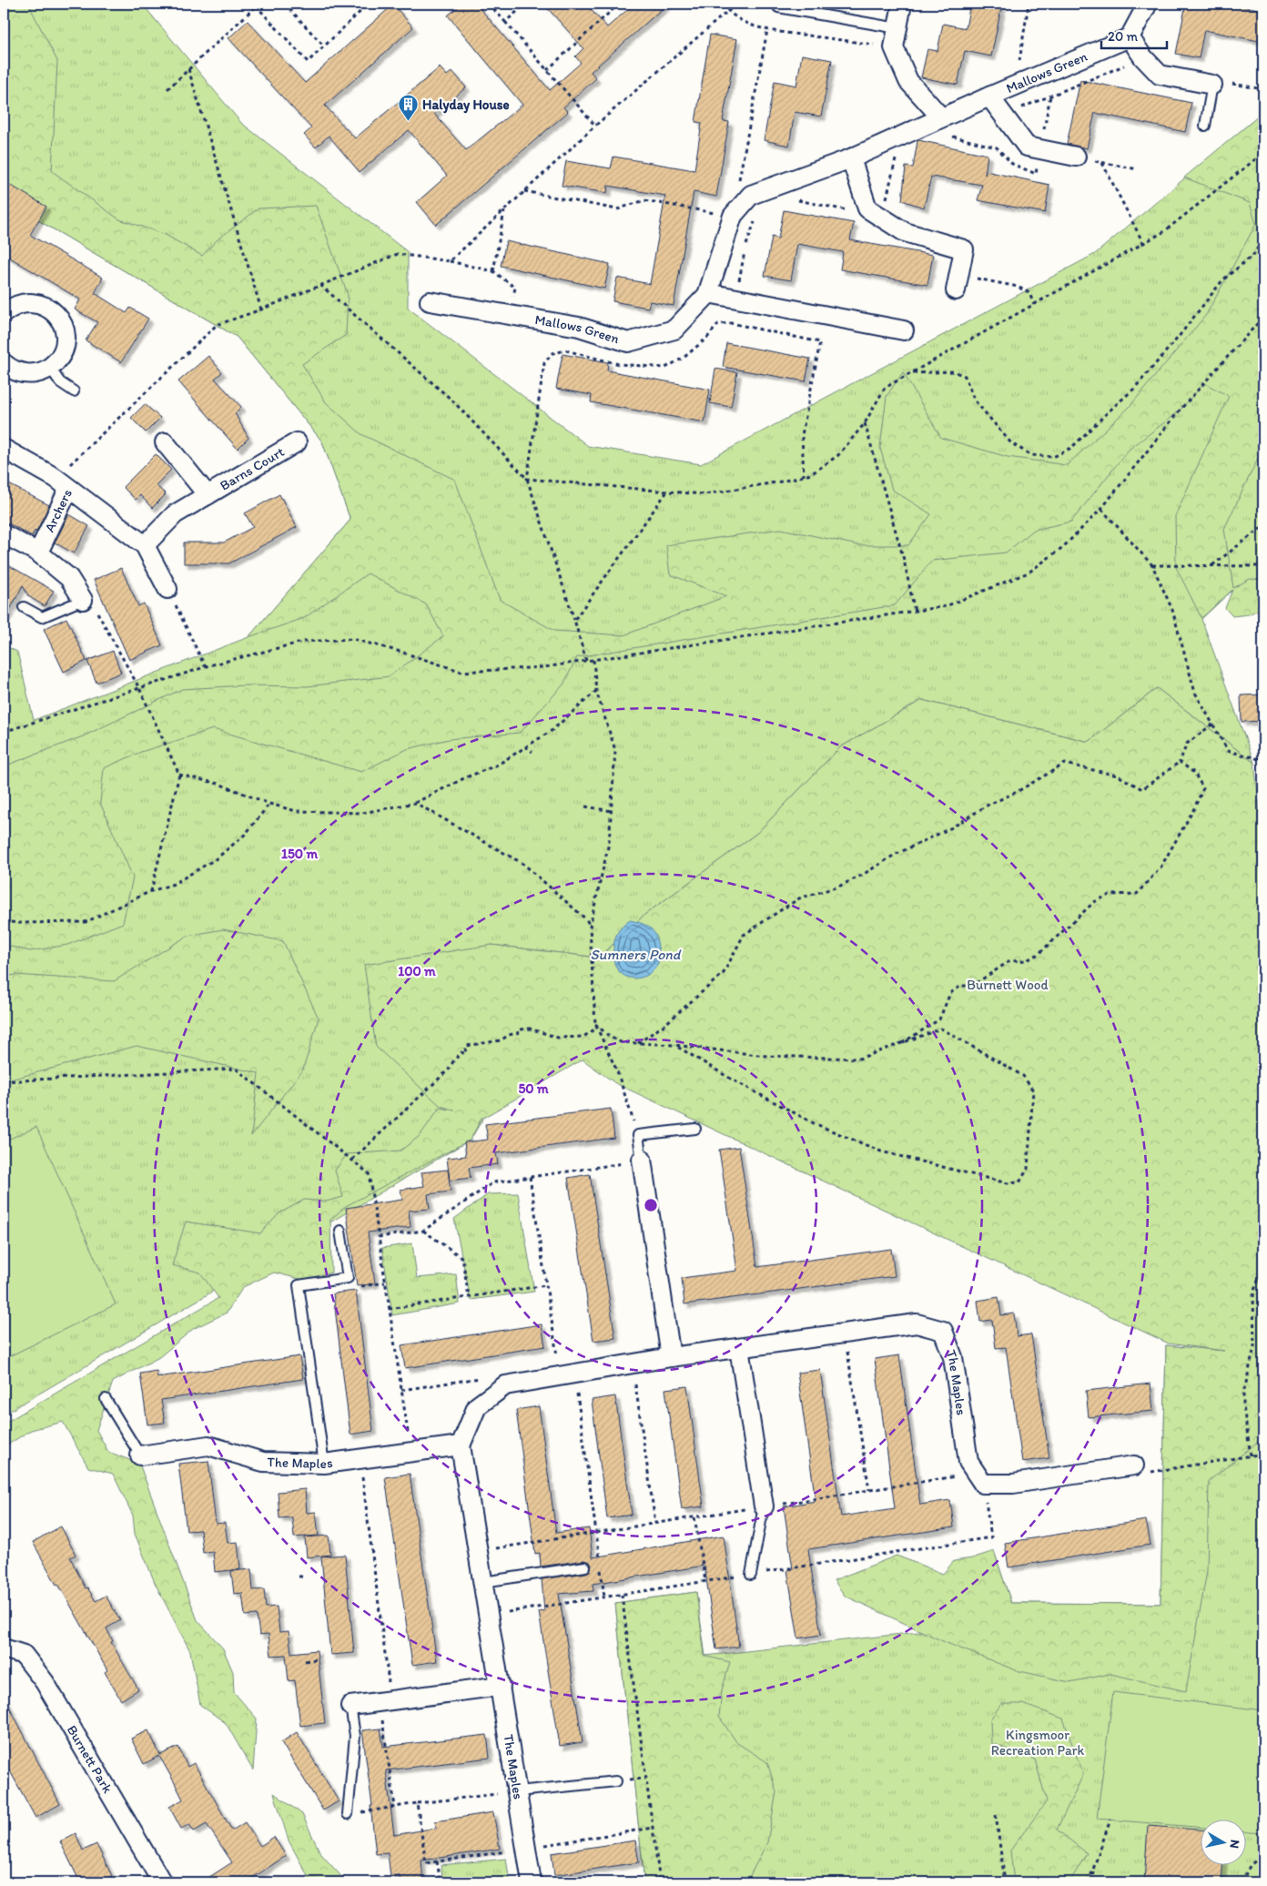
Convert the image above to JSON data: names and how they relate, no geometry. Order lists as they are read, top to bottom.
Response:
{
  "streets": {
    "street": [
      "Mallows Green",
      "Barns Court",
      "Archers",
      "The Maples",
      "Burnett Park"
    ]
  },
  "water": ["Sumners Pond"],
  "parks": ["Burnett Wood", "Kingsmoor Recreation Park"],
  "places": {
    "building": ["Halyday House"]
  },
  "scale_bar": "20 m",
  "north": "right",
  "rings": ["150 m", "100 m", "50 m"]
}
